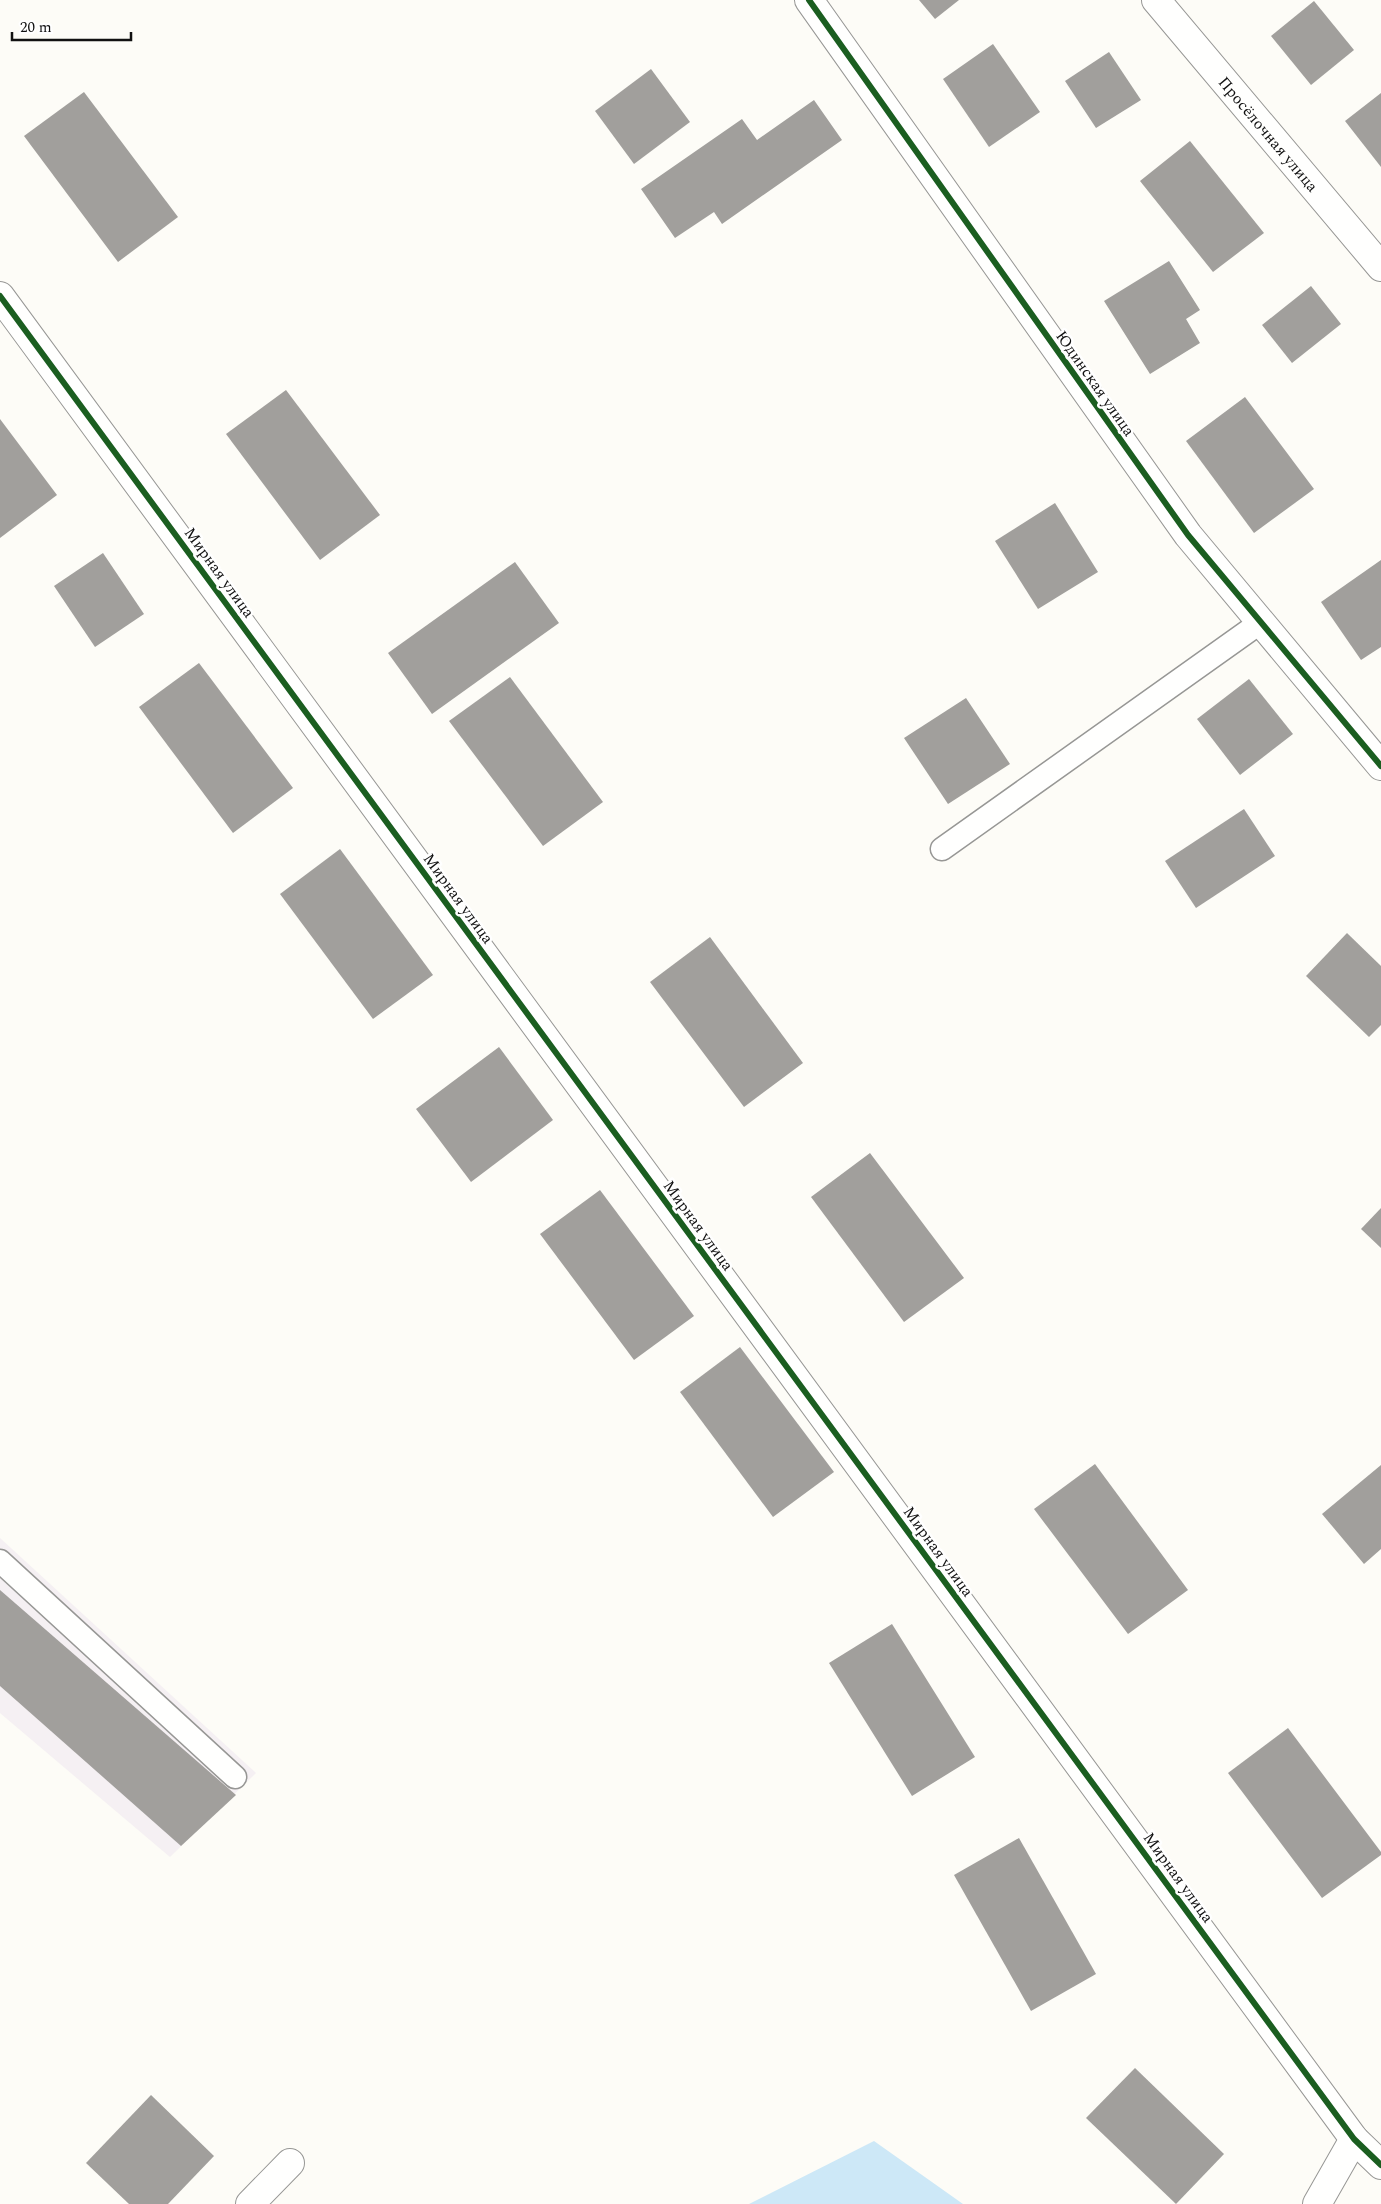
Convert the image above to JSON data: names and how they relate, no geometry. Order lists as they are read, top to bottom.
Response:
{
  "streets": {
    "street": ["Просёлочная улица", "Юдинская улица", "Мирная улица"]
  },
  "scale_bar": "20 m"
}
